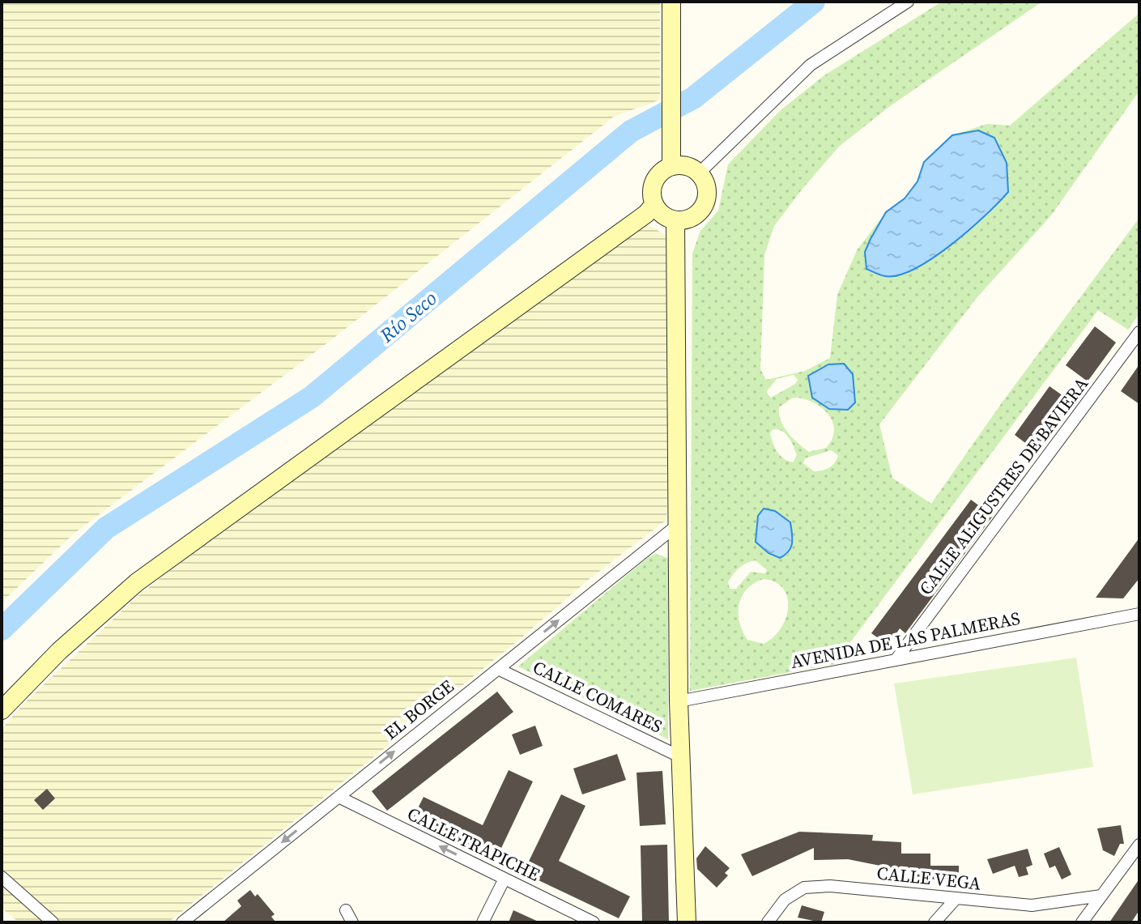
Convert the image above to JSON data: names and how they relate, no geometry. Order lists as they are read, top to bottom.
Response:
{
  "streets": {
    "street": [
      "CALLE ALIGUSTRES DE BAVIERA",
      "AVENIDA DE LAS PALMERAS",
      "CALLE COMARES",
      "EL BORGE",
      "CALLE TRAPICHE",
      "CALLE VEGA"
    ]
  },
  "crossings": [
    ["CALLE ALIGUSTRES DE BAVIERA", "AVENIDA DE LAS PALMERAS"],
    ["CALLE COMARES", "EL BORGE"],
    ["EL BORGE", "CALLE TRAPICHE"]
  ],
  "one_way": ["CALLE TRAPICHE"],
  "water": ["Río Seco"]
}
